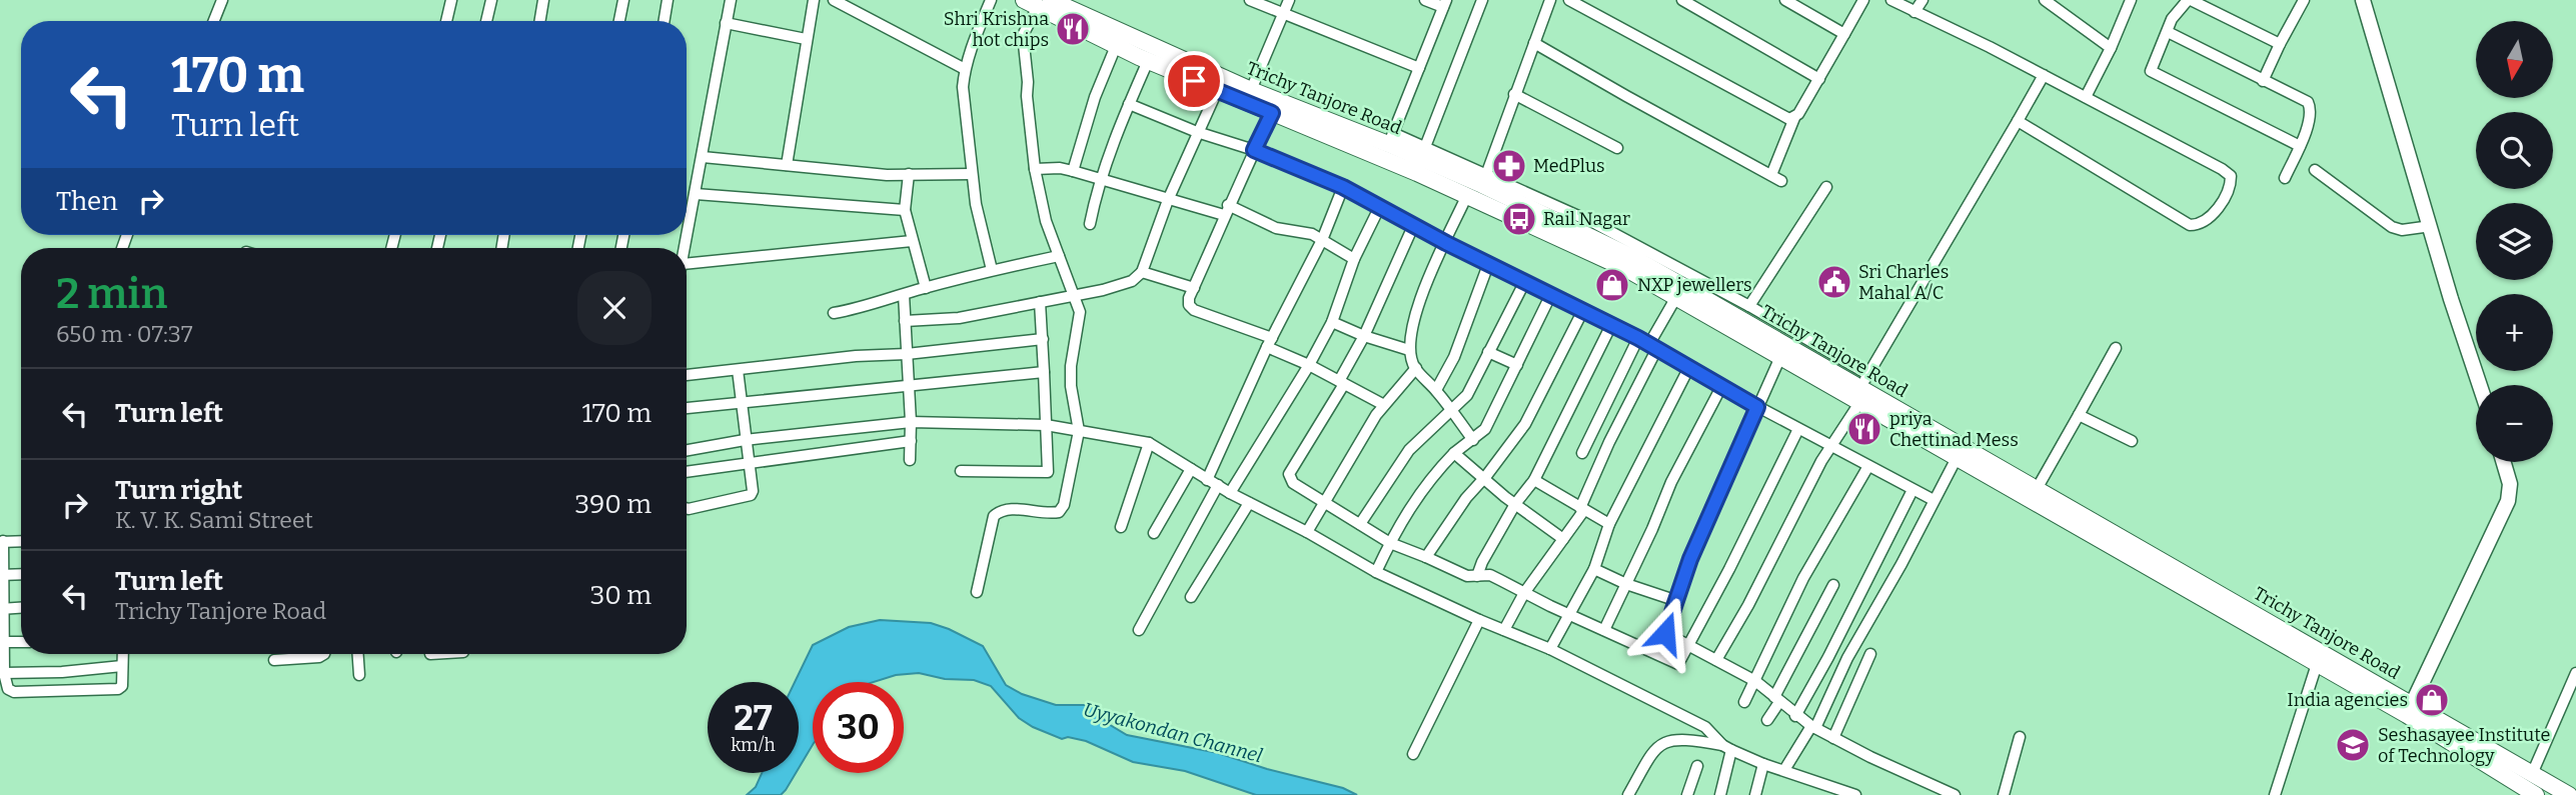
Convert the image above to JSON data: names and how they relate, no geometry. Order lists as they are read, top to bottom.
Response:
{
  "streets": {
    "highway": ["Trichy Tanjore Road"]
  },
  "water": ["Uyyakondan Channel"],
  "places": {
    "restaurant": ["Shri Krishna hot chips", "priya Chettinad Mess"],
    "pharmacy": ["MedPlus"],
    "bus stop": ["Rail Nagar"],
    "public building": ["Sri Charles Mahal A/C"],
    "shop": ["NXP jewellers", "India agencies"],
    "school or university": ["Seshasayee Institute of Technology"]
  },
  "north": "bottom",
  "page": {
    "map_buttons": ["+", "−"],
    "turn": ["170 m", "Turn left"],
    "then": "Then",
    "heading": ["2 min", "650 m · 07:37"],
    "list": [
      {
        "name": "Turn left",
        "value": "170 m"
      },
      {
        "name": "Turn right",
        "note": "K. V. K. Sami Street",
        "value": "390 m"
      },
      {
        "name": "Turn left",
        "note": "Trichy Tanjore Road",
        "value": "30 m"
      }
    ],
    "speed": "27 km/h",
    "limit": "30"
  }
}
